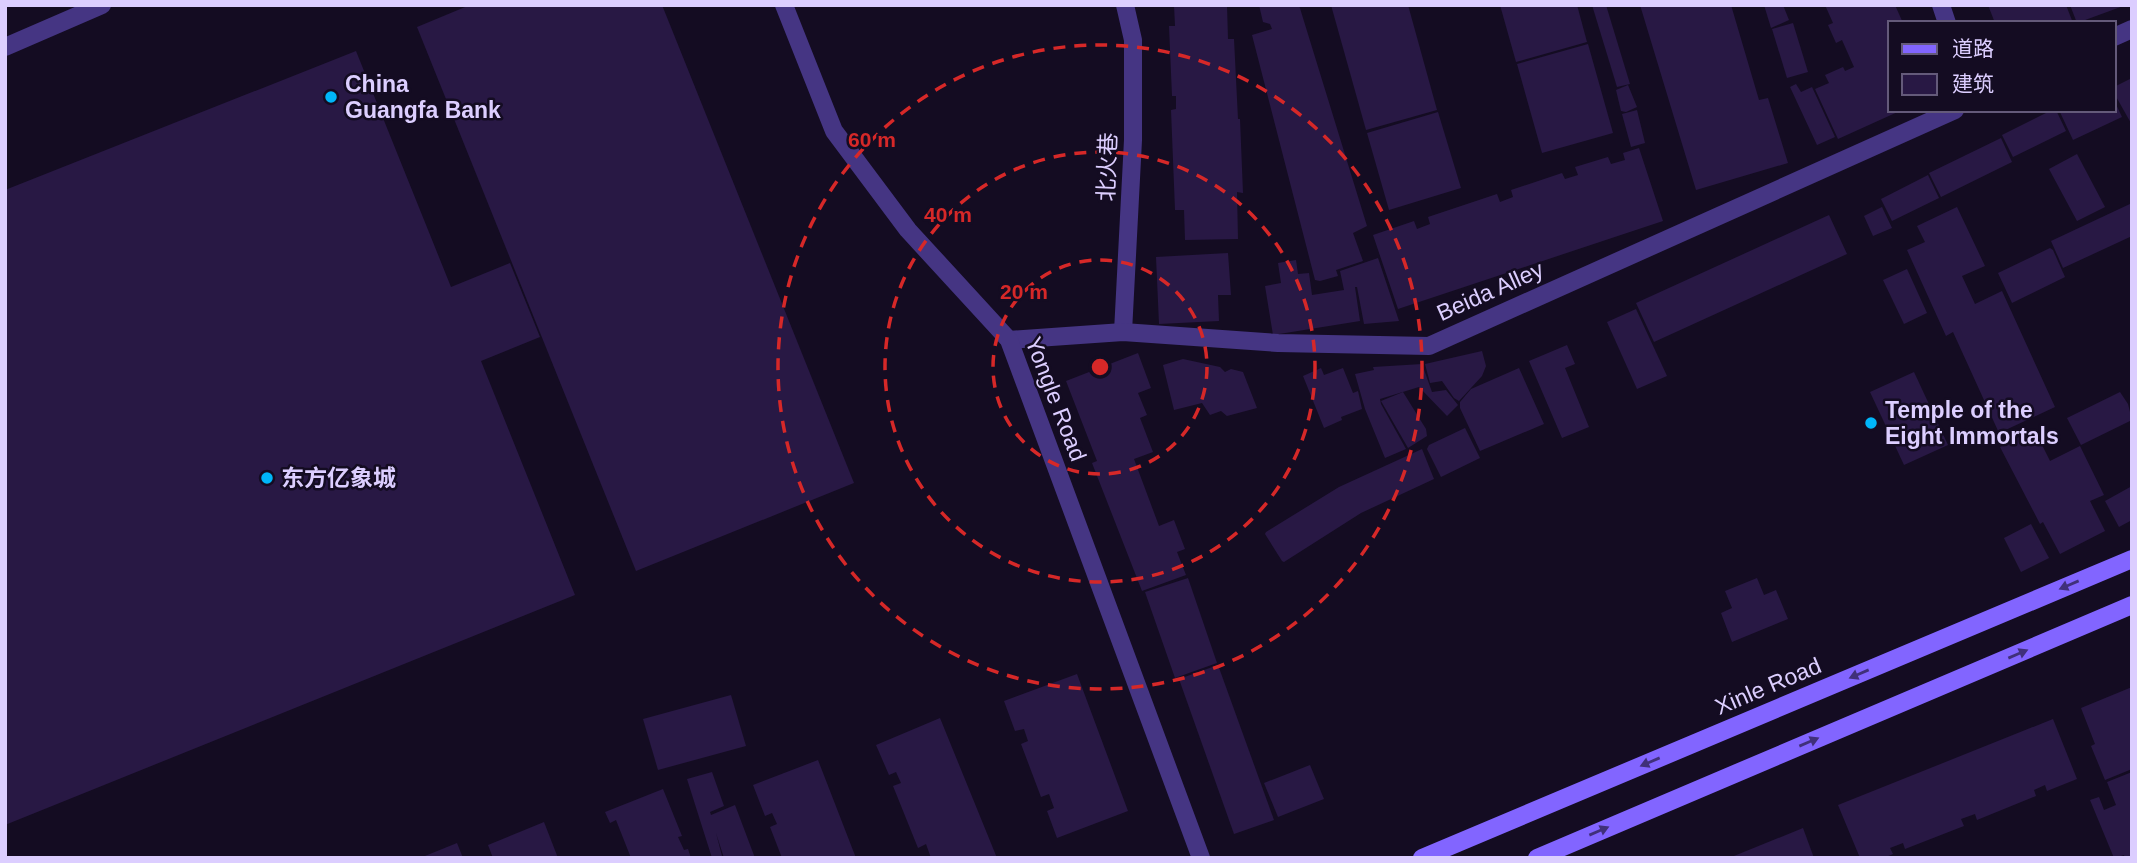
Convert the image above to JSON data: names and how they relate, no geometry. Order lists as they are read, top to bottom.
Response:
{
  "streets": {
    "main road": ["Xinle Road"],
    "street": ["北火巷", "Beida Alley", "Yongle Road"]
  },
  "crossings": [
    ["北火巷", "Beida Alley"],
    ["Beida Alley", "Yongle Road"]
  ],
  "places": ["China Guangfa Bank", "Temple of the Eight Immortals", "东方亿象城"],
  "legend": ["道路", "建筑"],
  "rings": ["60 m", "40 m", "20 m"]
}
